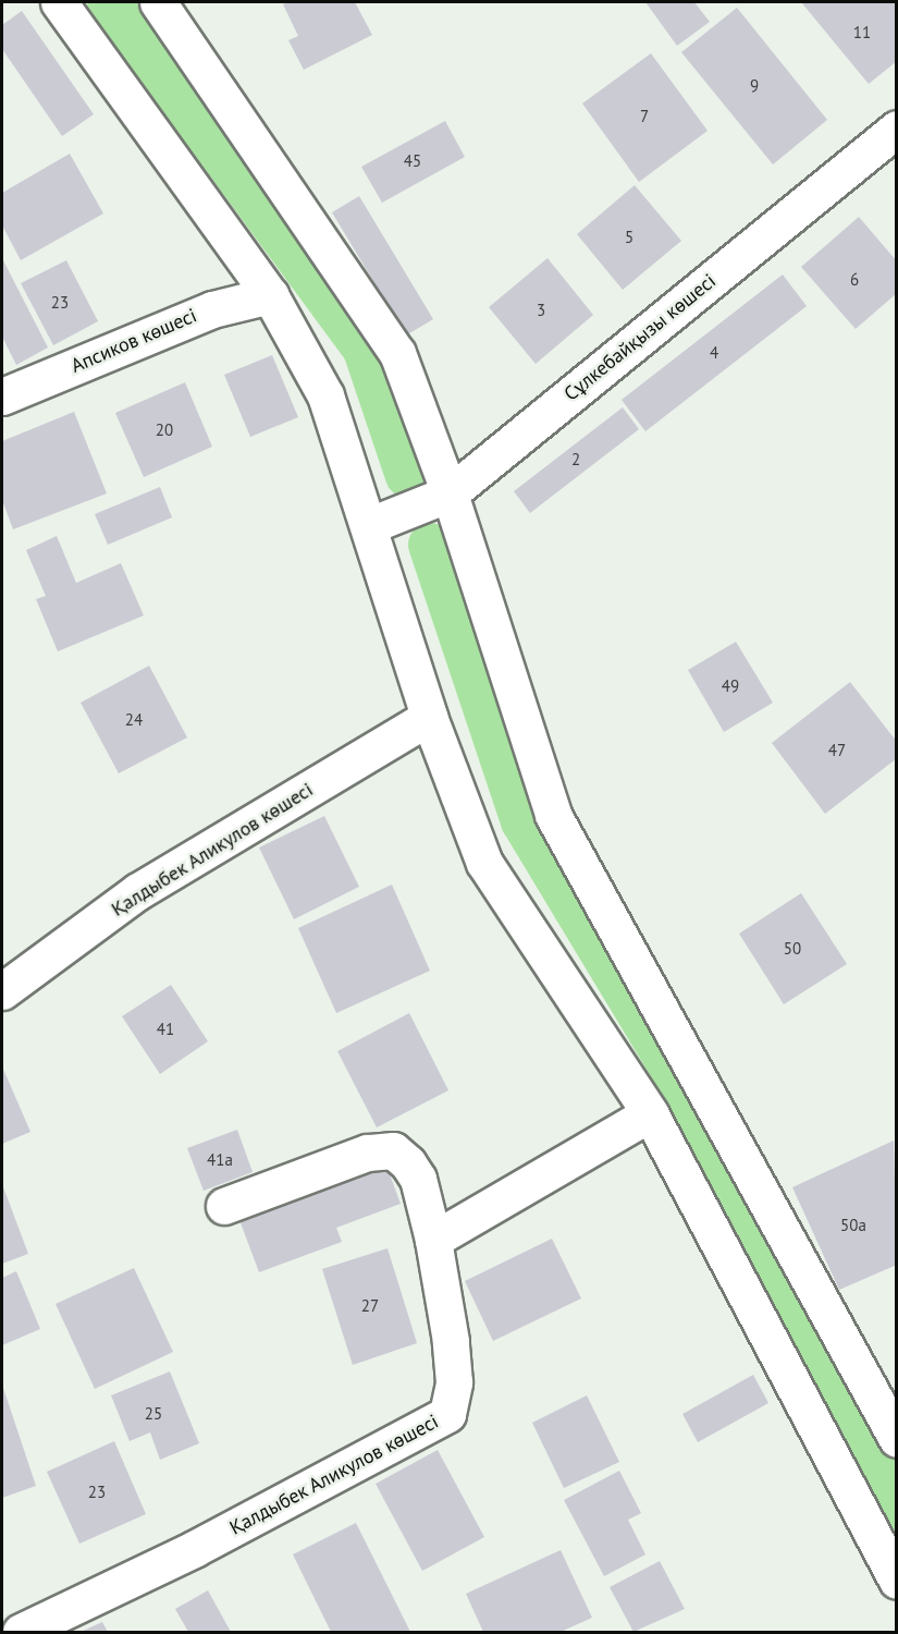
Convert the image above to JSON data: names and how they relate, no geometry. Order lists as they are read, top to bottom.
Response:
{
  "streets": {
    "street": ["Сұлкебайқызы көшесі", "Апсиков көшесі", "Қалдыбек Аликулов көшесі"]
  },
  "house_numbers": [
    "11",
    "9",
    "7",
    "45",
    "5",
    "6",
    "23",
    "3",
    "4",
    "20",
    "2",
    "49",
    "24",
    "47",
    "50",
    "41",
    "41а",
    "50а",
    "27",
    "25",
    "23"
  ]
}
